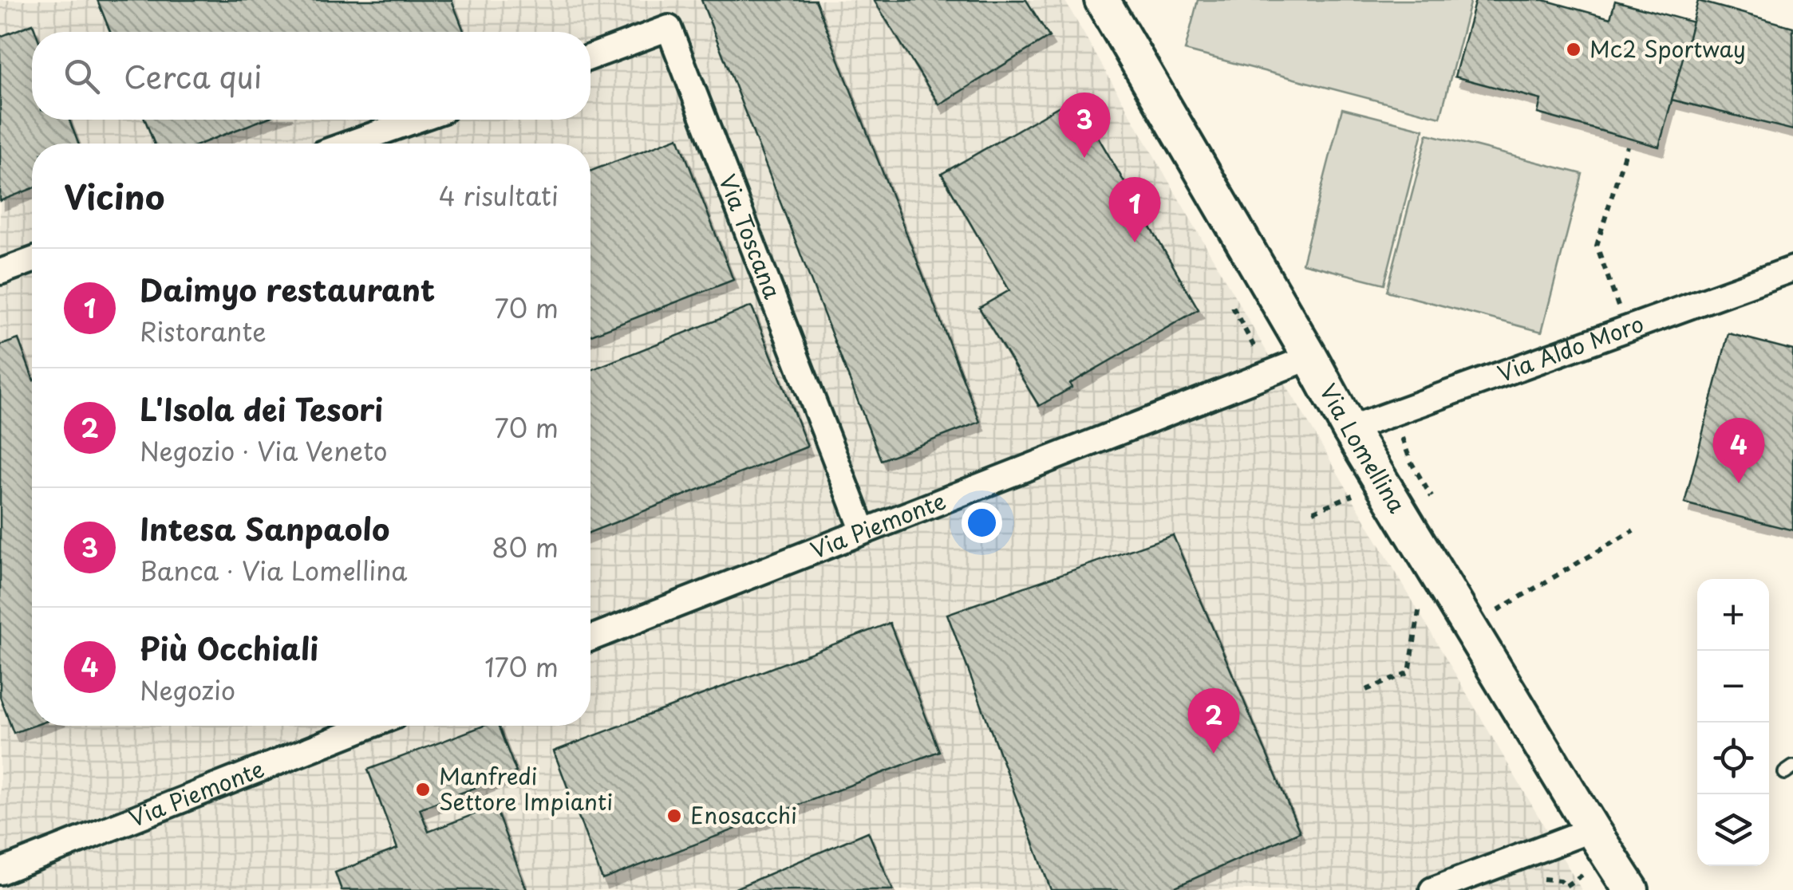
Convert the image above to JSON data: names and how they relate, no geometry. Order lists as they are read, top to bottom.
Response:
{
  "streets": {
    "main road": ["Via Lomellina"],
    "street": ["Via Toscana", "Via Aldo Moro", "Via Piemonte"]
  },
  "crossings": [
    ["Via Toscana", "Via Piemonte"],
    ["Via Aldo Moro", "Via Lomellina"],
    ["Via Lomellina", "Via Piemonte"]
  ],
  "places": ["Mc2 Sportway", "Manfredi Settore Impianti", "Enosacchi"],
  "page": {
    "search": "Cerca qui",
    "pins": [
      "3",
      "1",
      "4",
      "2"
    ],
    "heading": ["Vicino", "4 risultati"],
    "list": [
      {
        "mark": "1",
        "name": "Daimyo restaurant",
        "note": "Ristorante",
        "value": "70 m"
      },
      {
        "mark": "2",
        "name": "L'Isola dei Tesori",
        "note": "Negozio · Via Veneto",
        "value": "70 m"
      },
      {
        "mark": "3",
        "name": "Intesa Sanpaolo",
        "note": "Banca · Via Lomellina",
        "value": "80 m"
      },
      {
        "mark": "4",
        "name": "Più Occhiali",
        "note": "Negozio",
        "value": "170 m"
      }
    ],
    "map_buttons": ["+", "−"]
  }
}
